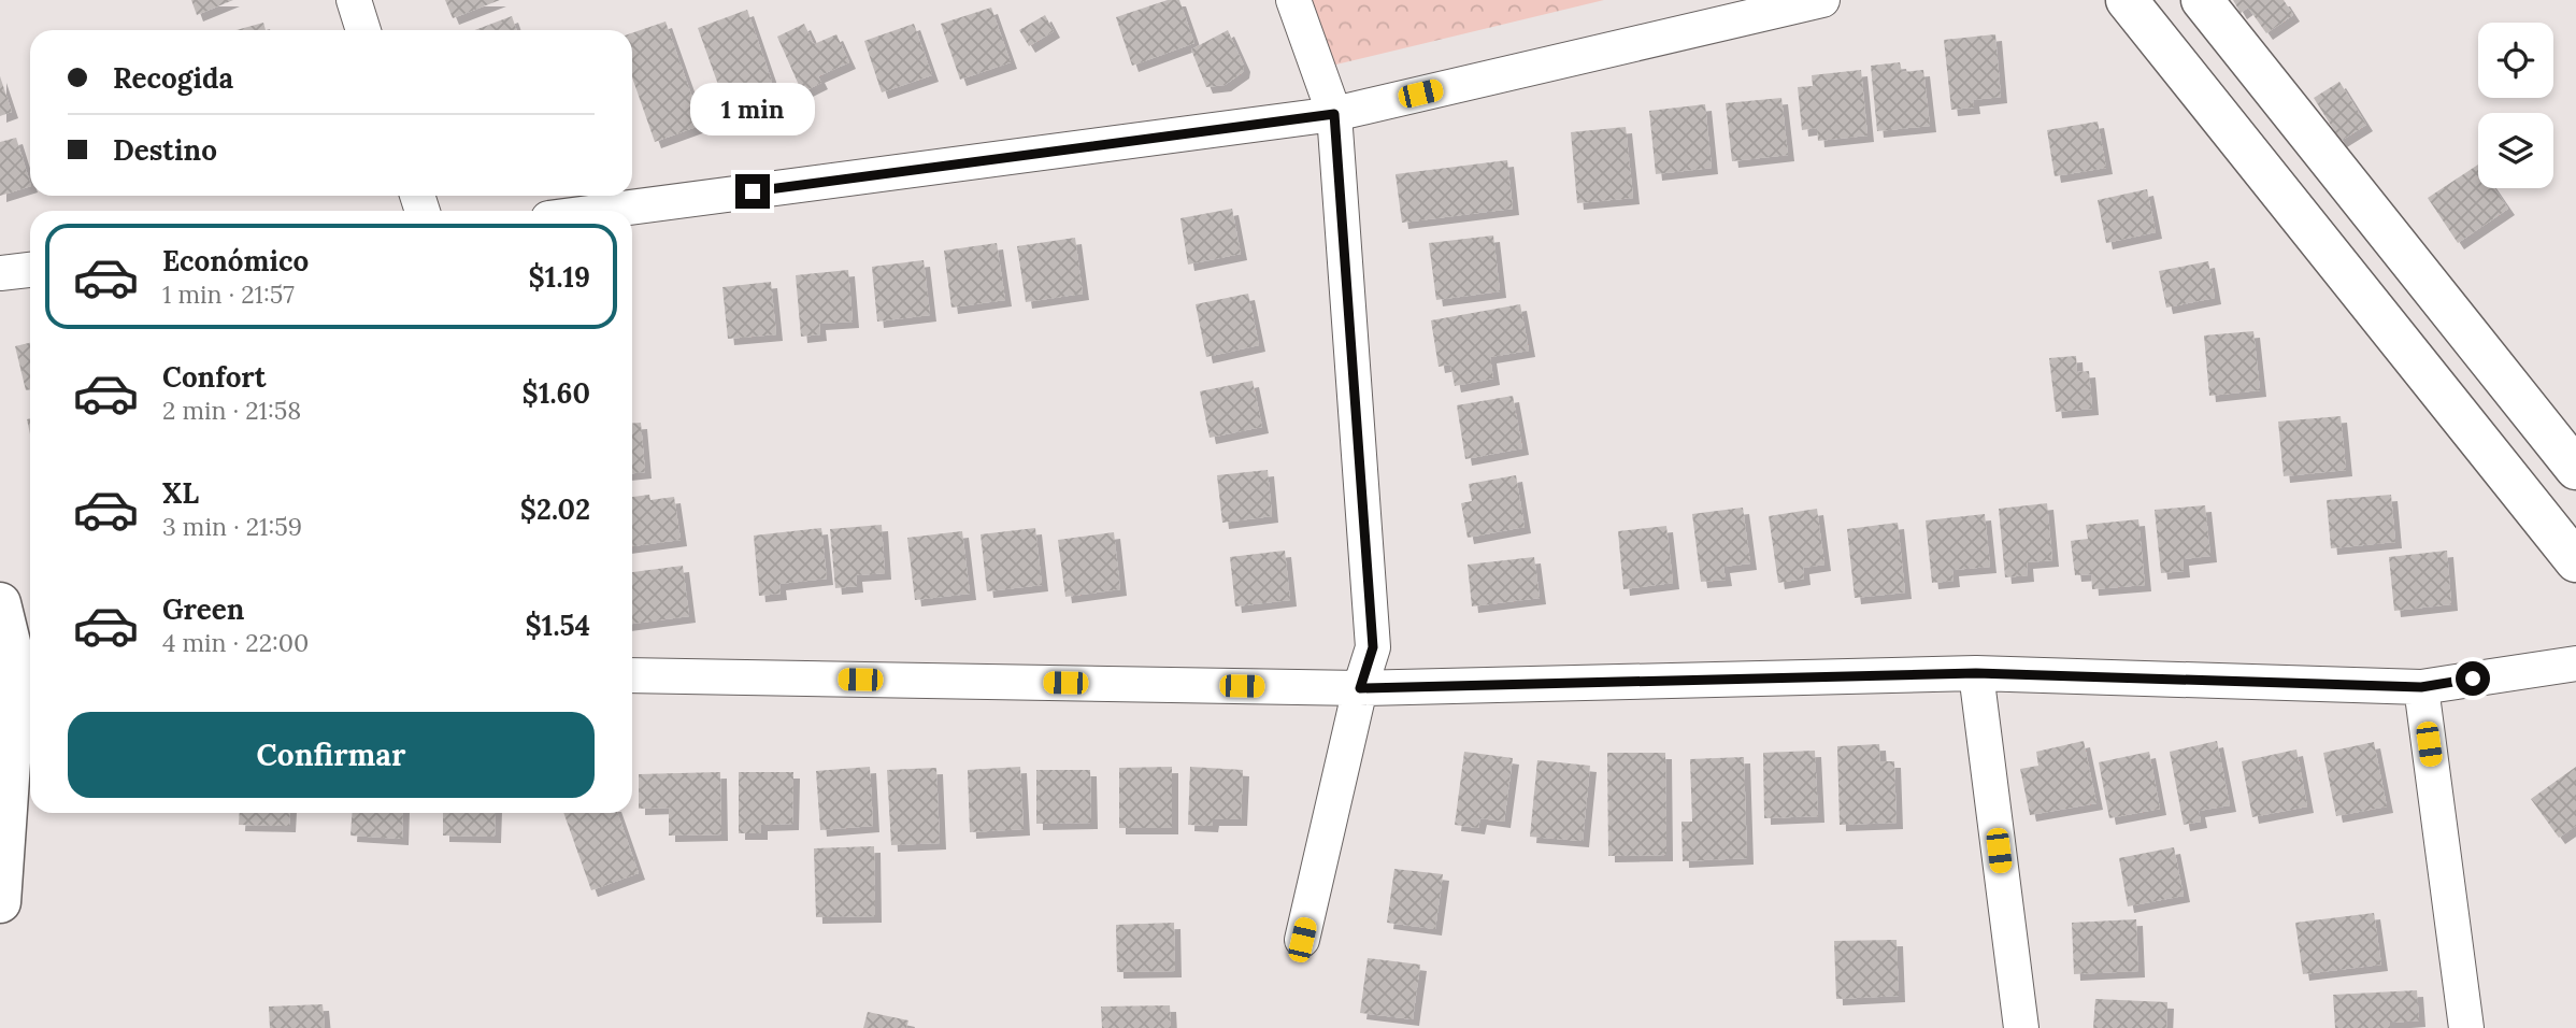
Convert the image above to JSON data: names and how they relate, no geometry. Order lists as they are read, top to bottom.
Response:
{
  "page": {
    "banner": ["Recogida", "Destino"],
    "bubble": "1 min",
    "list": [
      {
        "name": "Económico",
        "note": "1 min · 21:57",
        "value": "$1.19"
      },
      {
        "name": "Confort",
        "note": "2 min · 21:58",
        "value": "$1.60"
      },
      {
        "name": "XL",
        "note": "3 min · 21:59",
        "value": "$2.02"
      },
      {
        "name": "Green",
        "note": "4 min · 22:00",
        "value": "$1.54"
      }
    ],
    "buttons": "Confirmar"
  }
}
